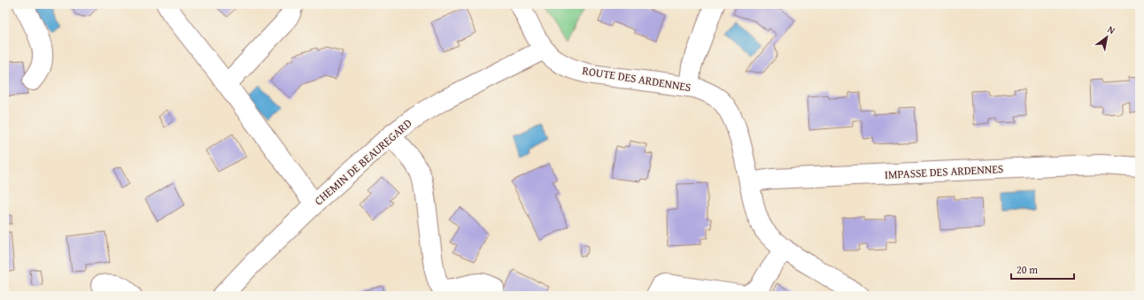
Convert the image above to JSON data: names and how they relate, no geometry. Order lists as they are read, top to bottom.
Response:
{
  "streets": {
    "street": ["ROUTE DES ARDENNES", "CHEMIN DE BEAUREGARD", "IMPASSE DES ARDENNES"]
  },
  "crossings": [
    ["ROUTE DES ARDENNES", "CHEMIN DE BEAUREGARD"],
    ["ROUTE DES ARDENNES", "IMPASSE DES ARDENNES"]
  ],
  "scale_bar": "20 m",
  "north": "top right"
}
